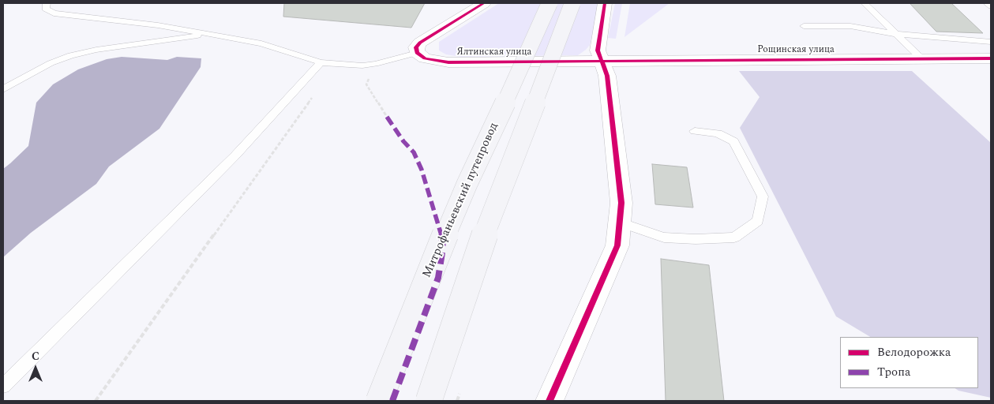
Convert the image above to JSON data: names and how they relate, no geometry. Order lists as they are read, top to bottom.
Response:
{
  "streets": {
    "main road": ["Митрофаньевский путепровод"],
    "street": ["Рощинская улица", "Ялтинская улица"]
  },
  "crossings": [
    ["Рощинская улица", "Ялтинская улица"]
  ],
  "legend": ["Велодорожка", "Тропа"],
  "north": "top"
}
